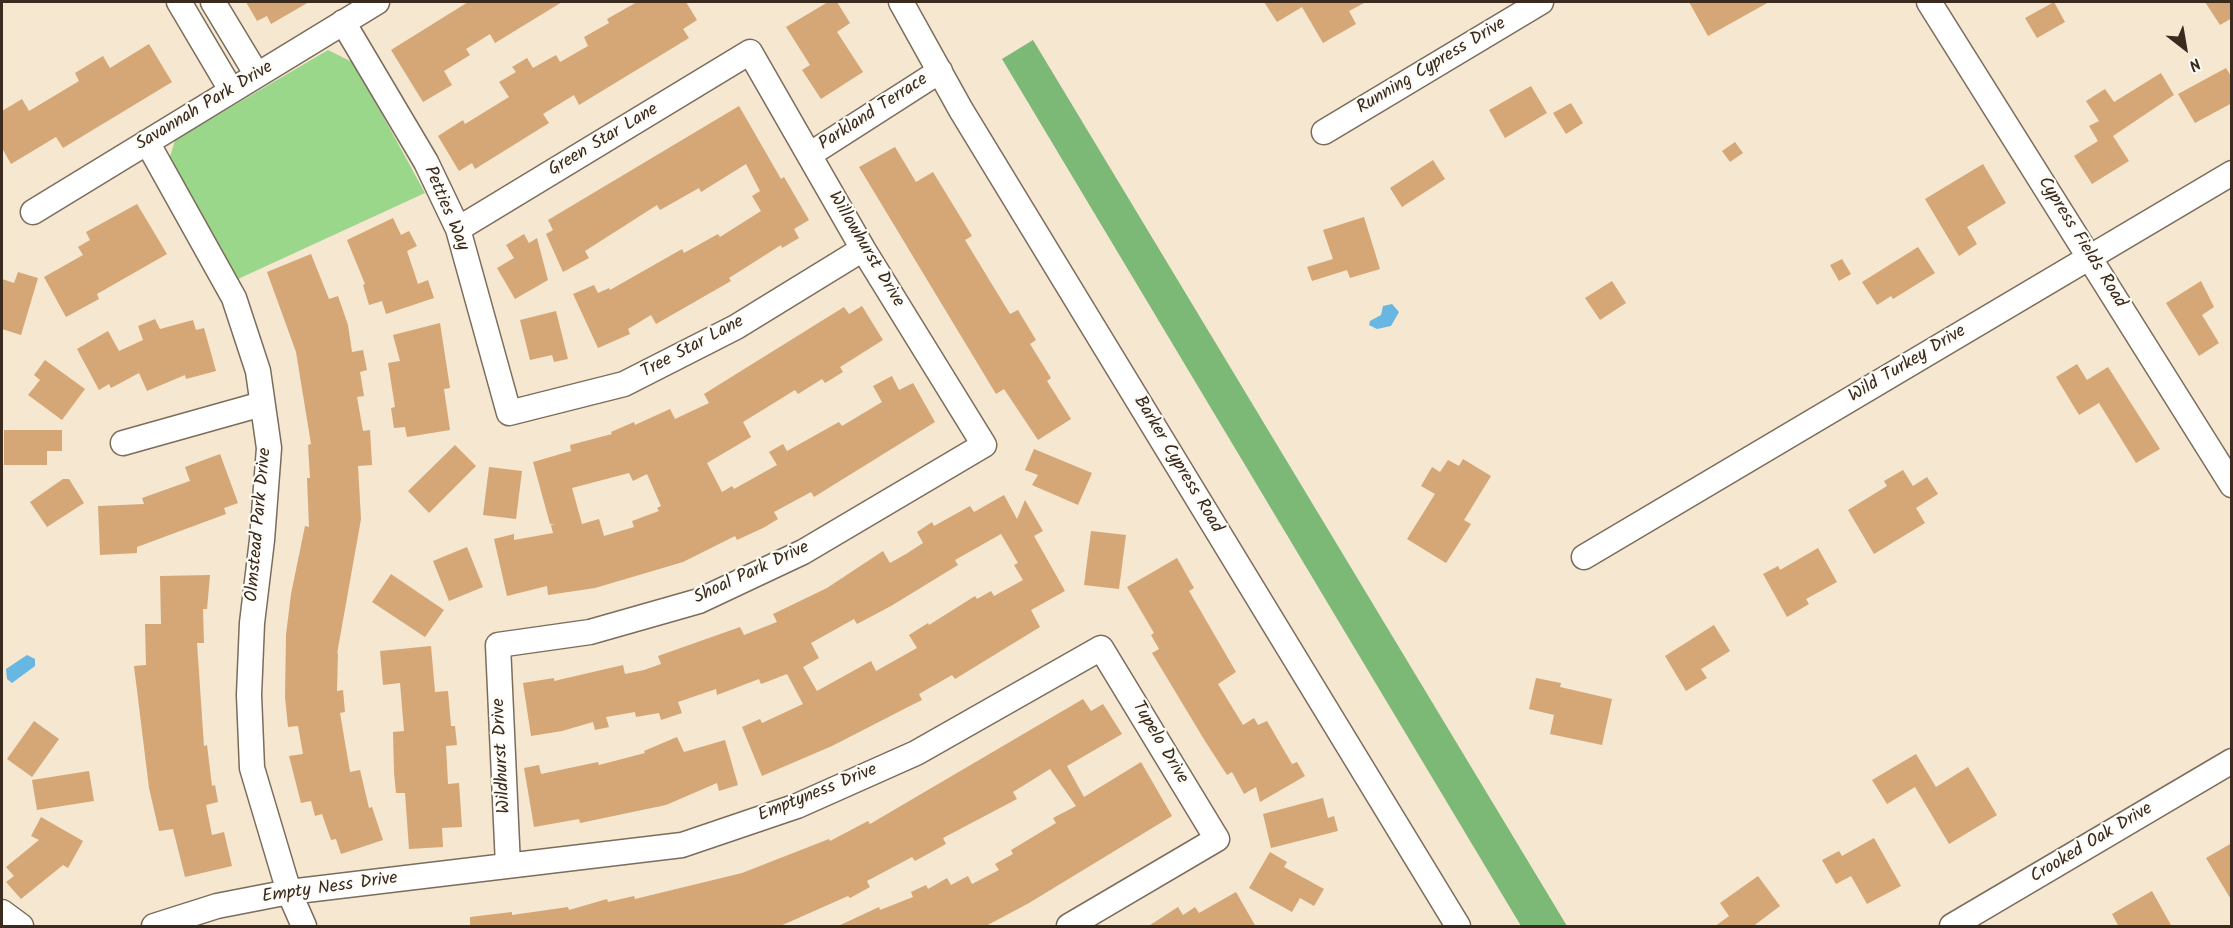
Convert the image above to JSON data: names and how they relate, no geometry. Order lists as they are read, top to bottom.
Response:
{
  "streets": {
    "street": [
      "Running Cypress Drive",
      "Savannah Park Drive",
      "Parkland Terrace",
      "Green Star Lane",
      "Petties Way",
      "Cypress Fields Road",
      "Willowhurst Drive",
      "Tree Star Lane",
      "Wild Turkey Drive",
      "Barker Cypress Road",
      "Olmstead Park Drive",
      "Shoal Park Drive",
      "Tupelo Drive",
      "Wildhurst Drive",
      "Emptyness Drive",
      "Crooked Oak Drive",
      "Empty Ness Drive"
    ]
  },
  "crossings": [
    ["Savannah Park Drive", "Petties Way"],
    ["Savannah Park Drive", "Olmstead Park Drive"],
    ["Parkland Terrace", "Willowhurst Drive"],
    ["Parkland Terrace", "Barker Cypress Road"],
    ["Green Star Lane", "Petties Way"],
    ["Green Star Lane", "Willowhurst Drive"],
    ["Petties Way", "Tree Star Lane"],
    ["Cypress Fields Road", "Wild Turkey Drive"],
    ["Willowhurst Drive", "Tree Star Lane"],
    ["Willowhurst Drive", "Shoal Park Drive"],
    ["Olmstead Park Drive", "Empty Ness Drive"],
    ["Shoal Park Drive", "Wildhurst Drive"],
    ["Tupelo Drive", "Emptyness Drive"],
    ["Wildhurst Drive", "Emptyness Drive"],
    ["Wildhurst Drive", "Empty Ness Drive"],
    ["Emptyness Drive", "Empty Ness Drive"]
  ],
  "north": "bottom right"
}
